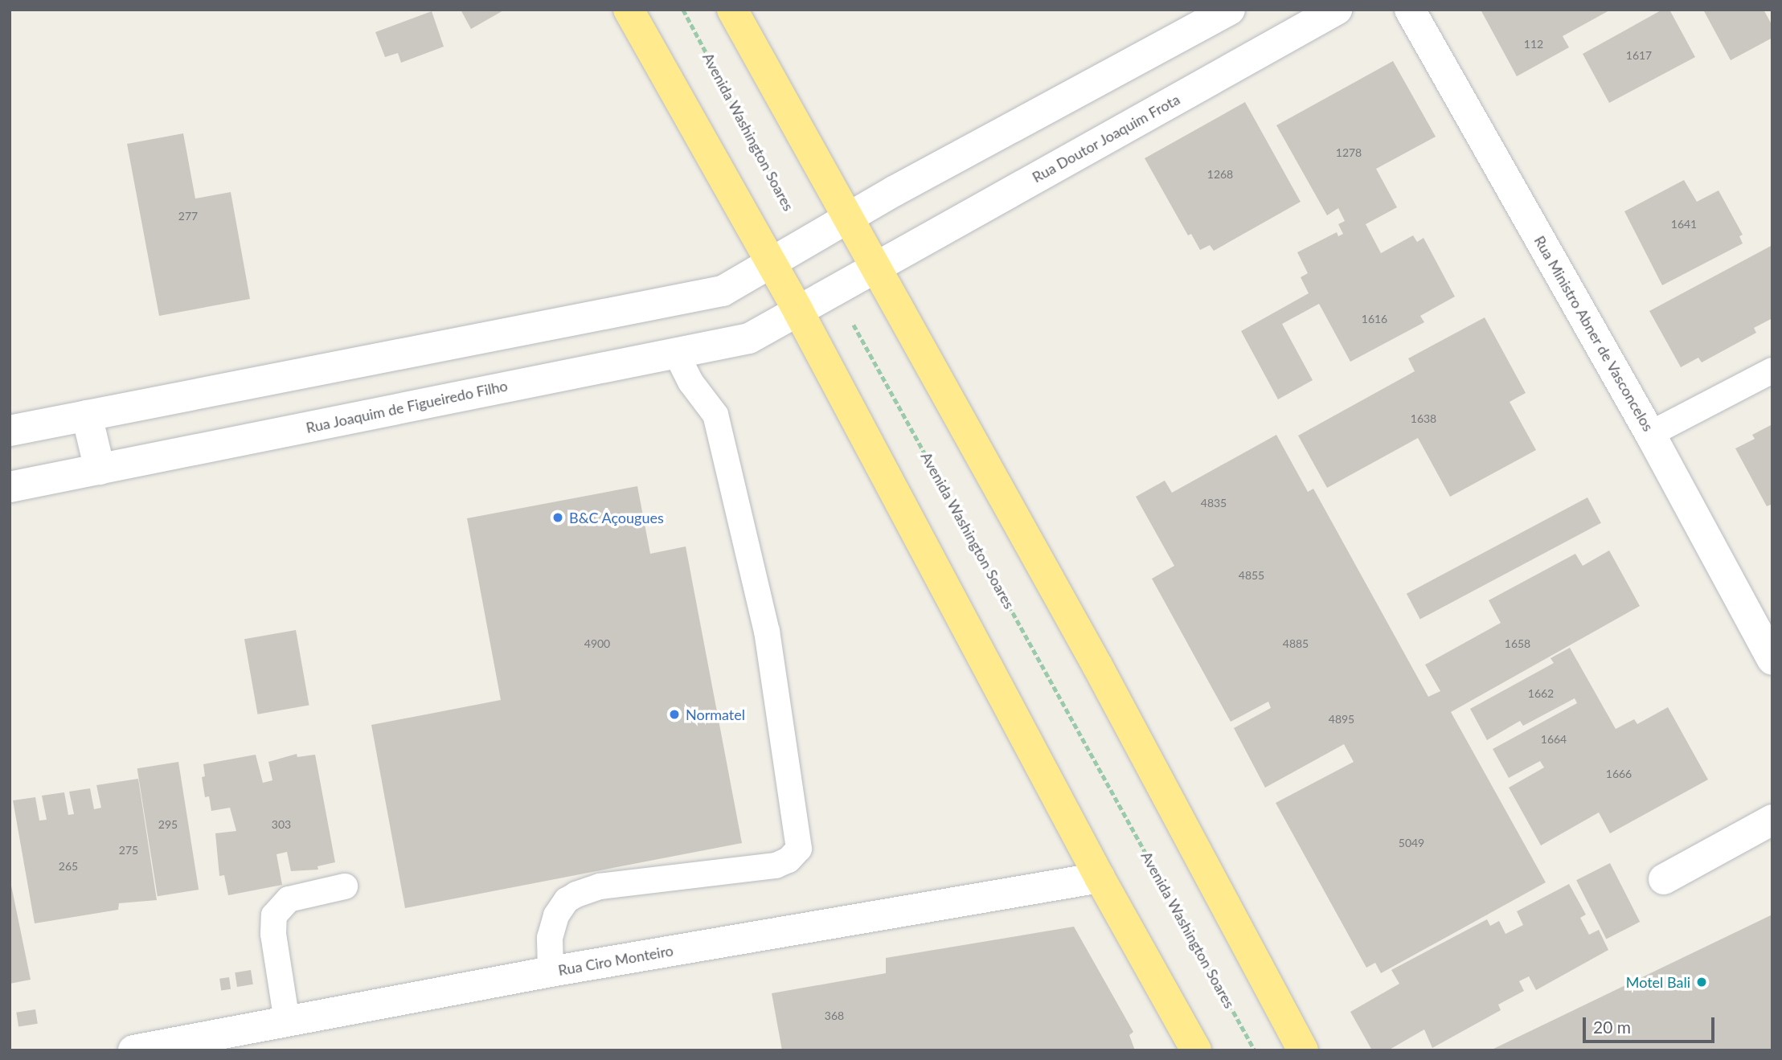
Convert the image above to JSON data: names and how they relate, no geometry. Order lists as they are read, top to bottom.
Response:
{
  "streets": {
    "main road": [
      "Rua Doutor Joaquim Frota",
      "Rua Ministro Abner de Vasconcelos",
      "Rua Joaquim de Figueiredo Filho",
      "Rua Ciro Monteiro"
    ],
    "path": ["Avenida Washington Soares"]
  },
  "crossings": [
    ["Avenida Washington Soares", "Rua Doutor Joaquim Frota"],
    ["Avenida Washington Soares", "Rua Joaquim de Figueiredo Filho"],
    ["Rua Doutor Joaquim Frota", "Rua Joaquim de Figueiredo Filho"]
  ],
  "places": ["B&C Açougues", "Normatel", "Motel Bali"],
  "house_numbers": [
    "112",
    "1617",
    "1278",
    "1268",
    "277",
    "1641",
    "1616",
    "1638",
    "4835",
    "4855",
    "4900",
    "4885",
    "1658",
    "1662",
    "4895",
    "1664",
    "1666",
    "295",
    "303",
    "5049",
    "275",
    "265",
    "368"
  ],
  "scale_bar": "20 m"
}
